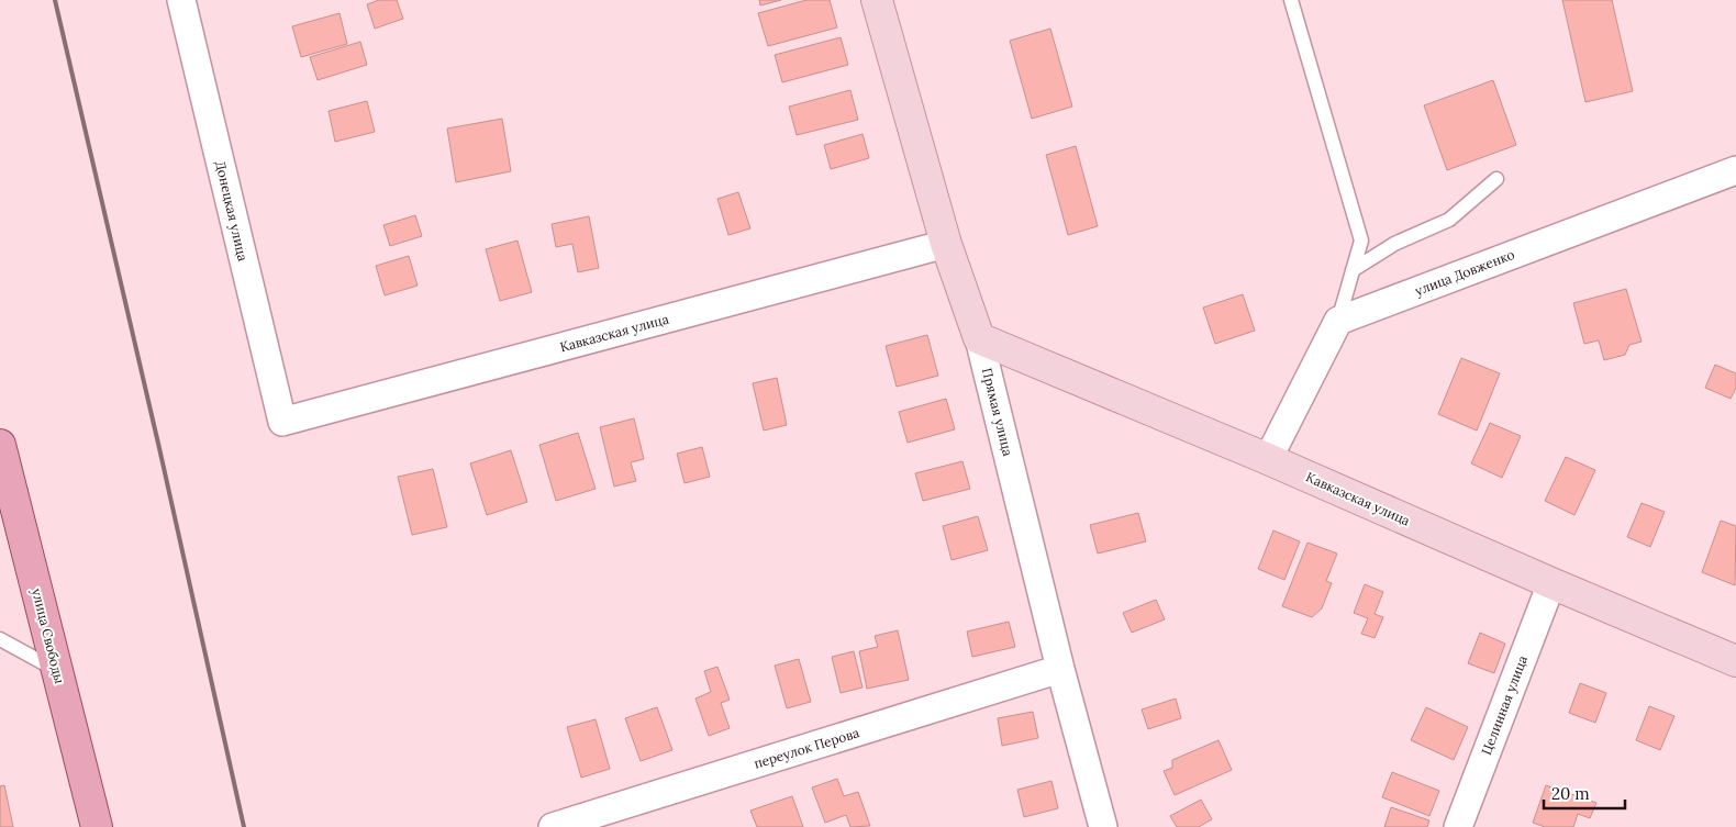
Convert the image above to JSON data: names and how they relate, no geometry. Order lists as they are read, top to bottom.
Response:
{
  "streets": {
    "main road": ["улица Свободы"],
    "street": [
      "Донецкая улица",
      "улица Довженко",
      "Кавказская улица",
      "Прямая улица",
      "Целинная улица",
      "переулок Перова"
    ]
  },
  "crossings": [
    ["Донецкая улица", "Кавказская улица"],
    ["Кавказская улица", "Прямая улица"],
    ["Кавказская улица", "Целинная улица"],
    ["Прямая улица", "переулок Перова"]
  ],
  "scale_bar": "20 m"
}
